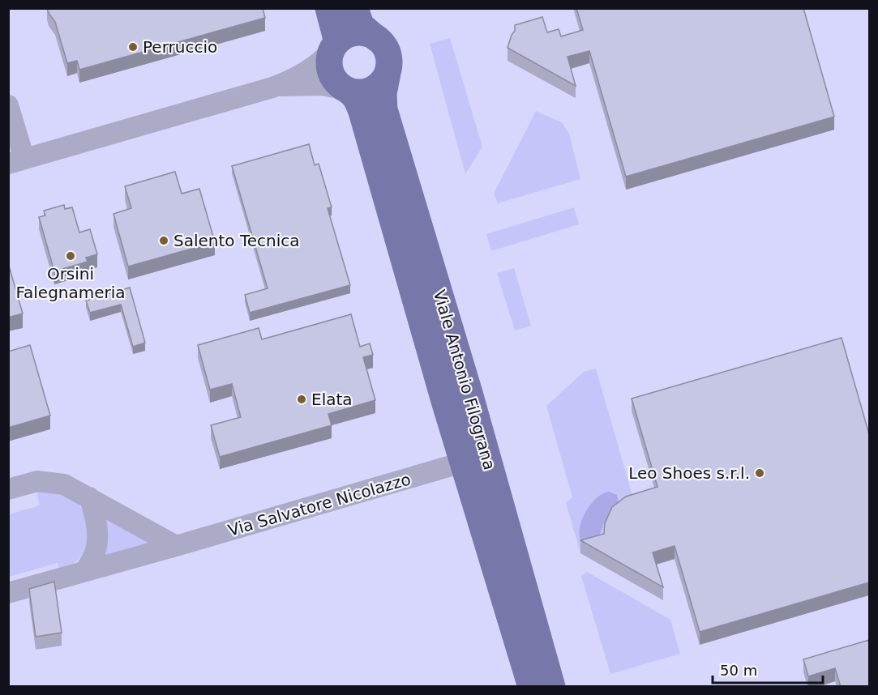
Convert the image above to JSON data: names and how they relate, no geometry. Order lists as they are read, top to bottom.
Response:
{
  "streets": {
    "main road": ["Viale Antonio Filograna"],
    "street": ["Via Salvatore Nicolazzo"]
  },
  "crossings": [
    ["Viale Antonio Filograna", "Via Salvatore Nicolazzo"]
  ],
  "places": [
    "Perruccio",
    "Salento Tecnica",
    "Orsini Falegnameria",
    "Elata",
    "Leo Shoes s.r.l."
  ],
  "scale_bar": "50 m"
}
